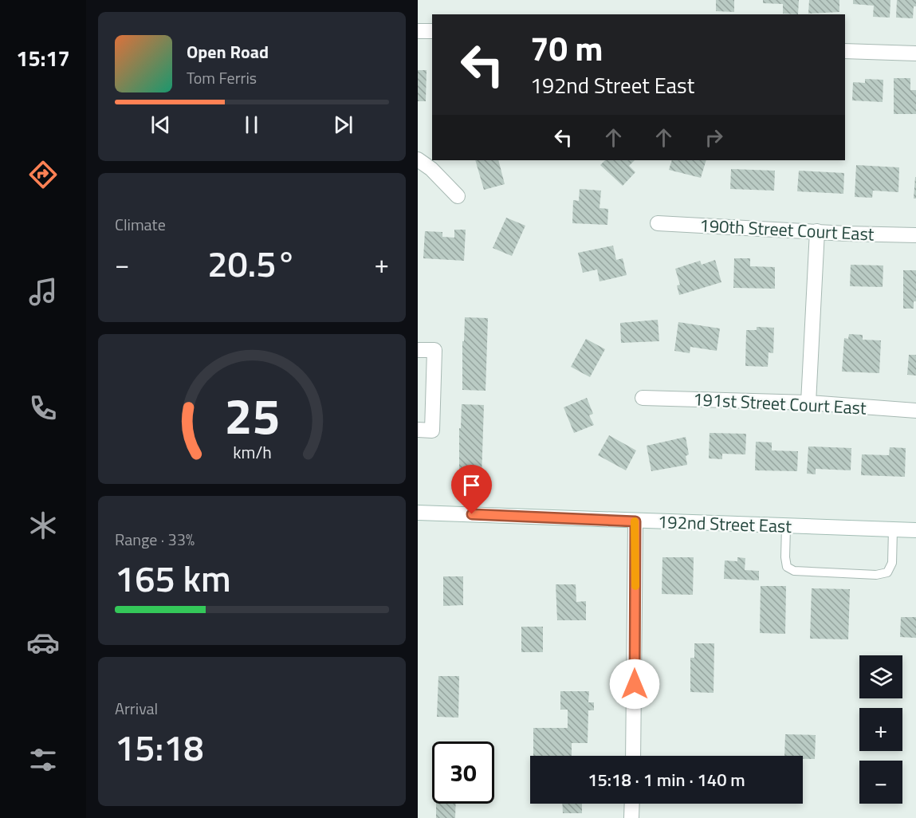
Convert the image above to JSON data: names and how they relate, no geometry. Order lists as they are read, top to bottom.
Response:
{
  "streets": {
    "street": ["190th Street Court East", "191st Street Court East", "192nd Street East"]
  },
  "page": {
    "tabs": "15:17",
    "turn": ["70 m", "192nd Street East"],
    "song": ["Open Road", "Tom Ferris"],
    "tile": [
      "Climate",
      ["Range · 33%", "165 km"],
      ["Arrival", "15:18"]
    ],
    "heat": ["−", "20.5°", "+"],
    "map_buttons": ["+", "−"],
    "limit": "30",
    "trip": "15:18 · 1 min · 140 m",
    "gauge": ["25", "km/h"]
  }
}
